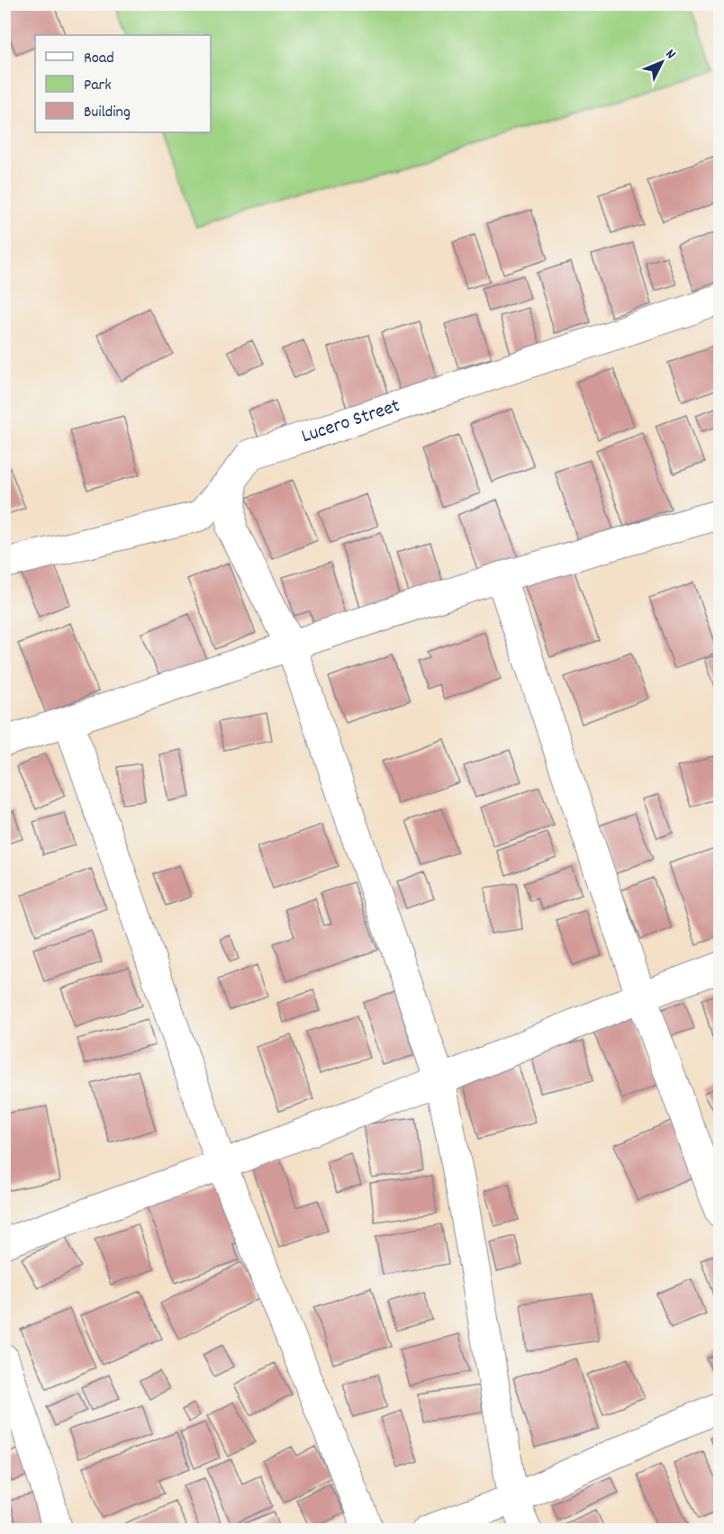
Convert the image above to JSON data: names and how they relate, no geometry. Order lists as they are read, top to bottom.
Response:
{
  "streets": {
    "street": ["Lucero Street"]
  },
  "legend": ["Road", "Park", "Building"],
  "north": "top right"
}
